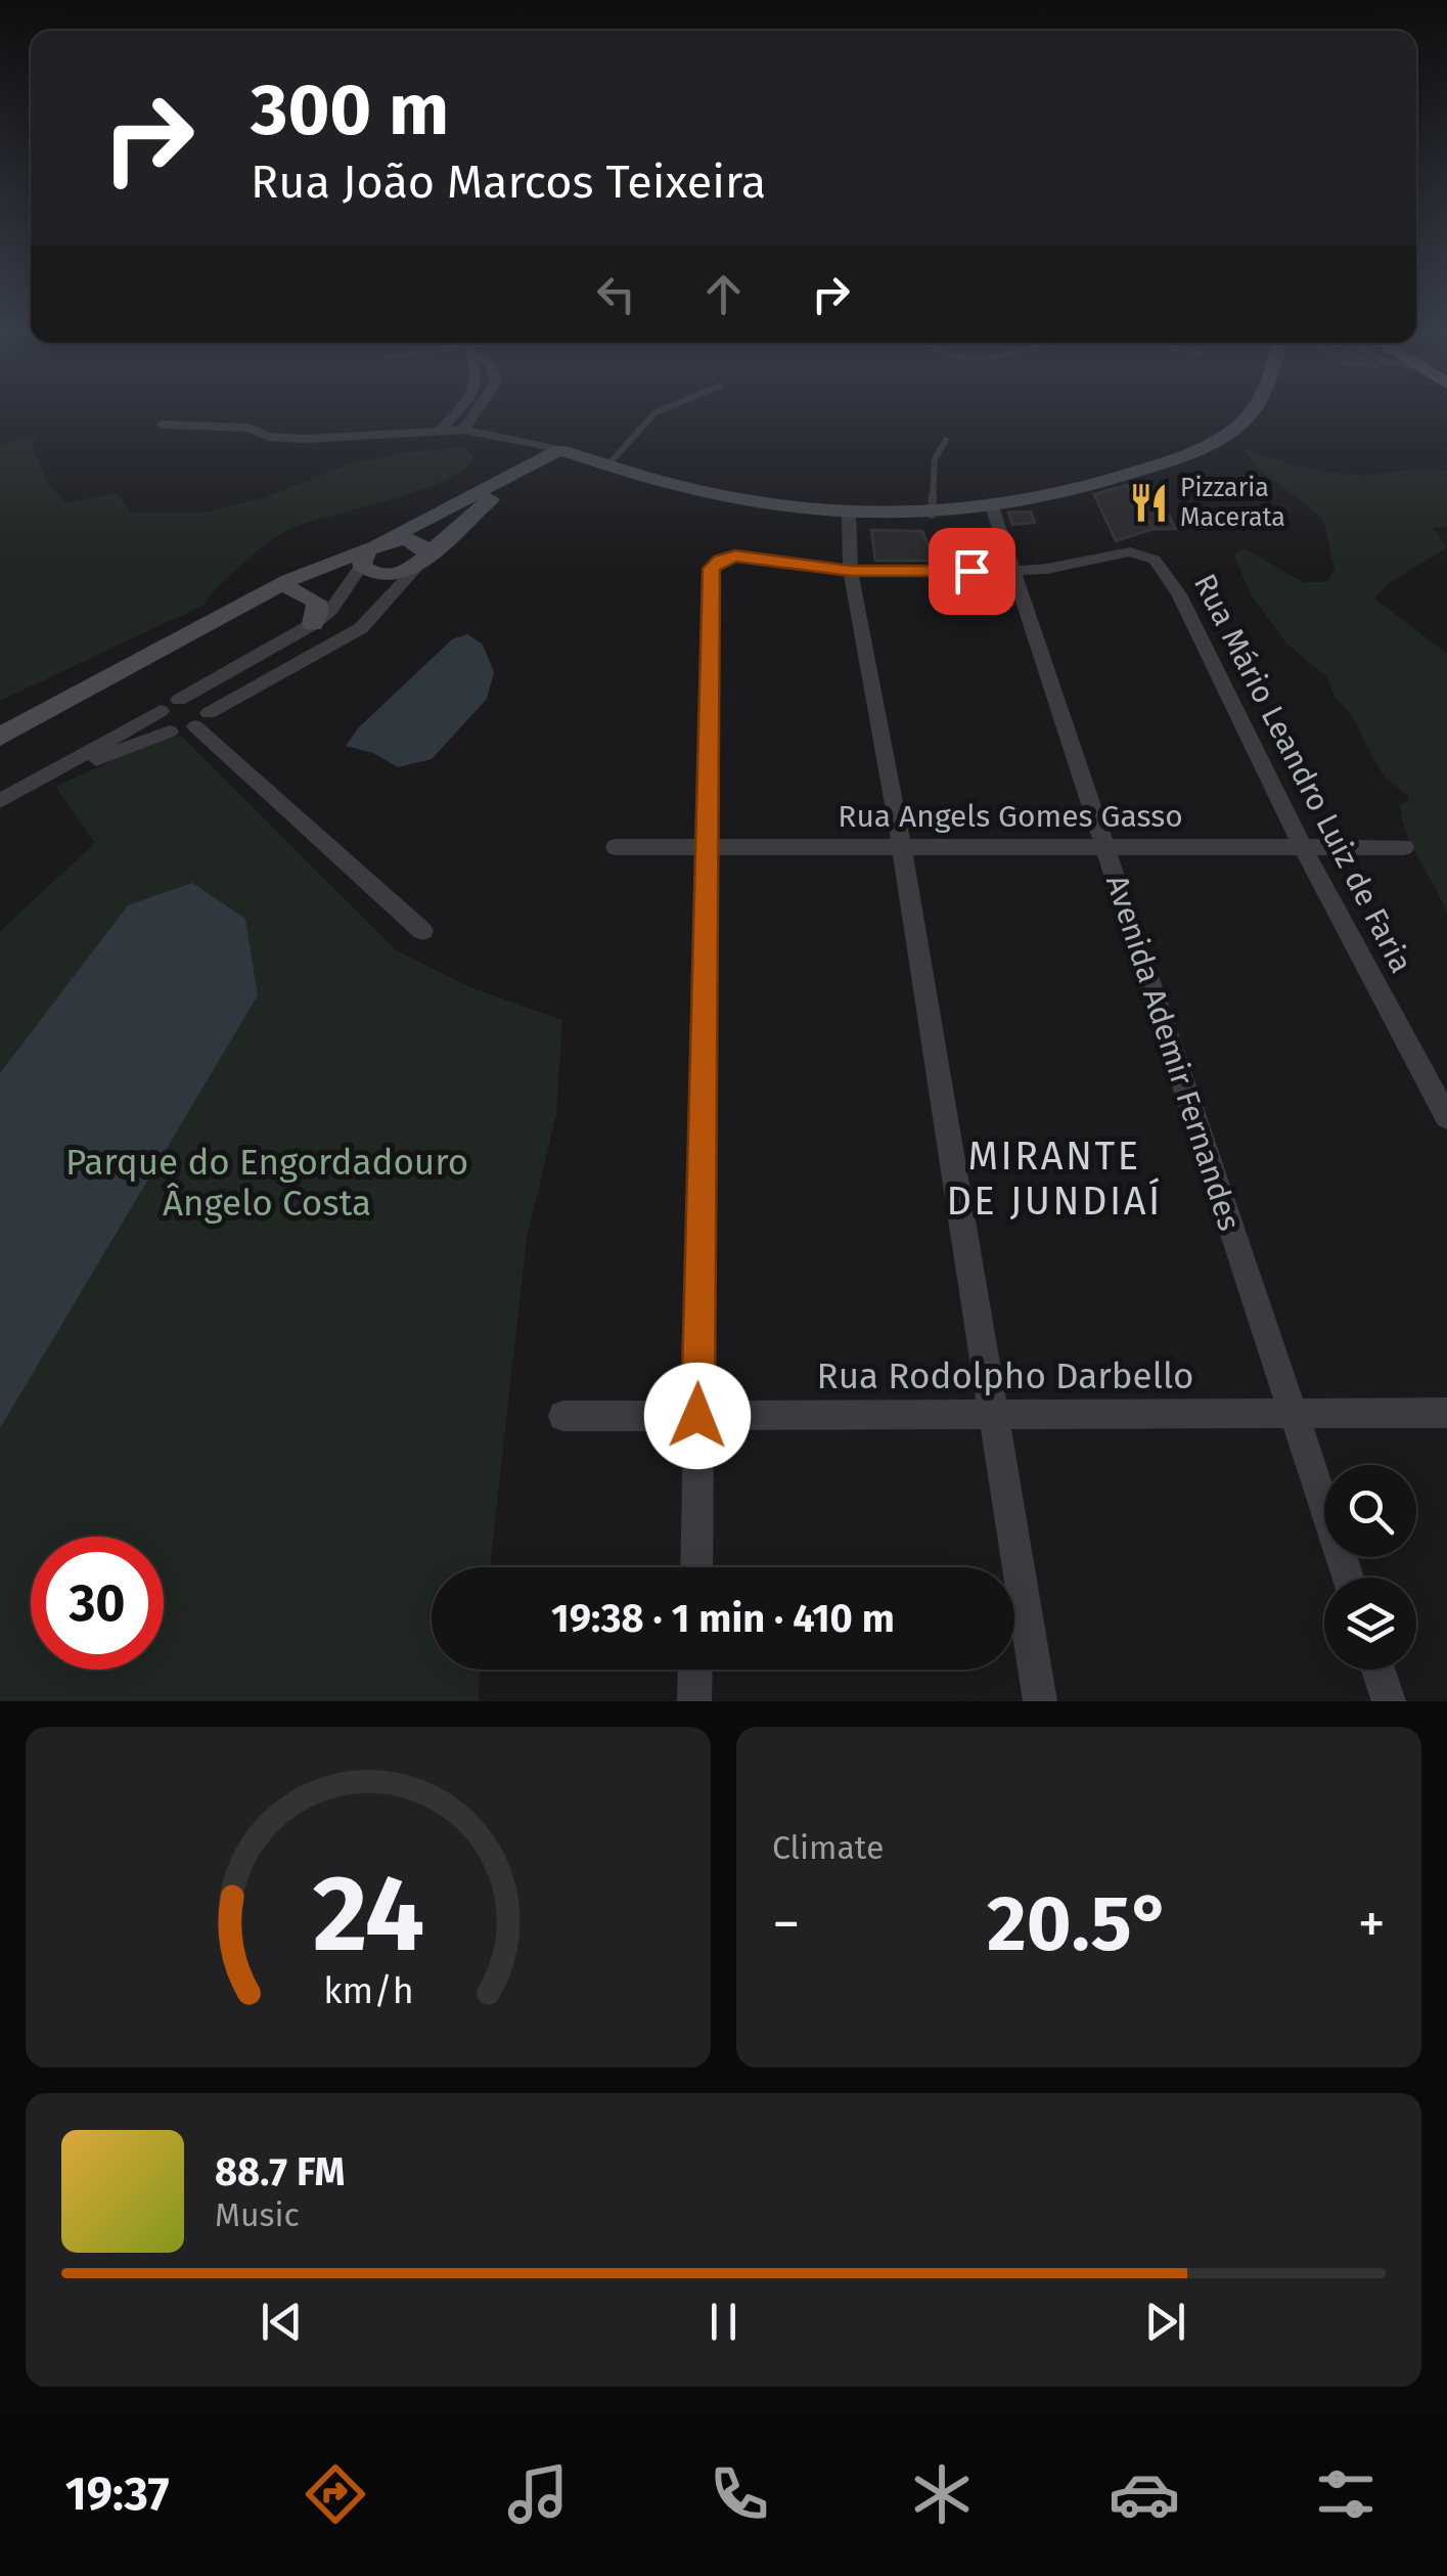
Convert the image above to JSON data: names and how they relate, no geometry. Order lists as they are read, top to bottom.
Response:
{
  "streets": {
    "street": [
      "Rua Mário Leandro Luiz de Faria",
      "Rua Angels Gomes Gasso",
      "Avenida Ademir Fernandes",
      "Rua Rodolpho Darbello"
    ]
  },
  "crossings": [
    ["Rua Mário Leandro Luiz de Faria", "Rua Angels Gomes Gasso"],
    ["Rua Mário Leandro Luiz de Faria", "Avenida Ademir Fernandes"],
    ["Rua Angels Gomes Gasso", "Avenida Ademir Fernandes"],
    ["Avenida Ademir Fernandes", "Rua Rodolpho Darbello"]
  ],
  "districts": ["MIRANTE DE JUNDIAÍ"],
  "parks": ["Parque do Engordadouro Ângelo Costa"],
  "places": {
    "restaurant": ["Pizzaria Macerata"]
  },
  "page": {
    "turn": ["300 m", "Rua João Marcos Teixeira"],
    "limit": "30",
    "trip": "19:38 · 1 min · 410 m",
    "tile": "Climate",
    "heat": ["−", "20.5°", "+"],
    "song": ["88.7 FM", "Music"],
    "tabs": "19:37",
    "gauge": ["24", "km/h"]
  }
}
